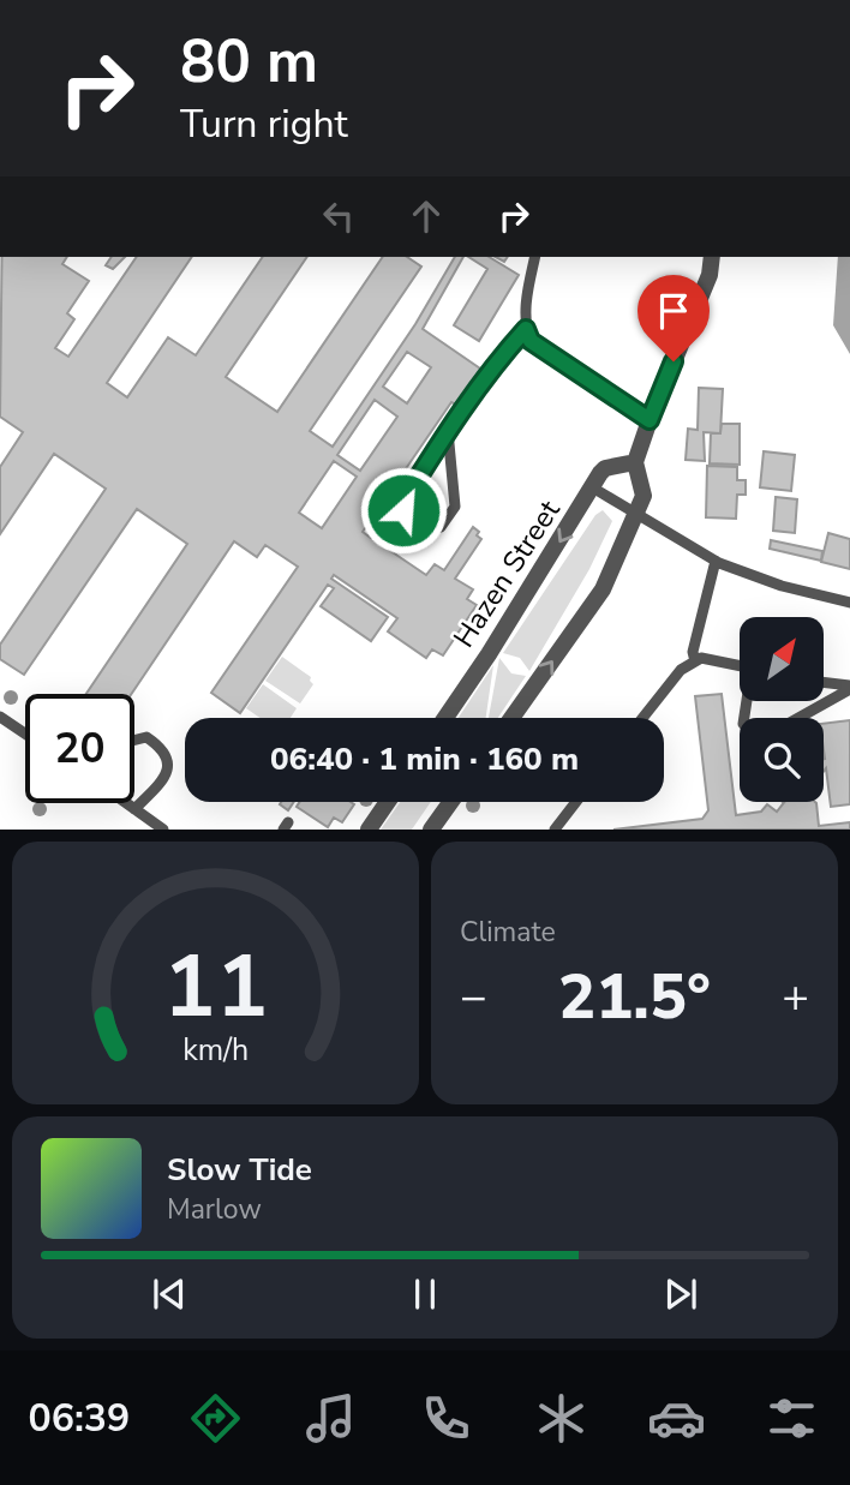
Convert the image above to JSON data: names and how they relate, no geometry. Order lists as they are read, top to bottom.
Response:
{
  "streets": {
    "street": ["Hazen Street"]
  },
  "north": "top right",
  "page": {
    "turn": ["80 m", "Turn right"],
    "limit": "20",
    "trip": "06:40 · 1 min · 160 m",
    "tile": "Climate",
    "heat": ["−", "21.5°", "+"],
    "song": ["Slow Tide", "Marlow"],
    "tabs": "06:39",
    "gauge": ["11", "km/h"]
  }
}
